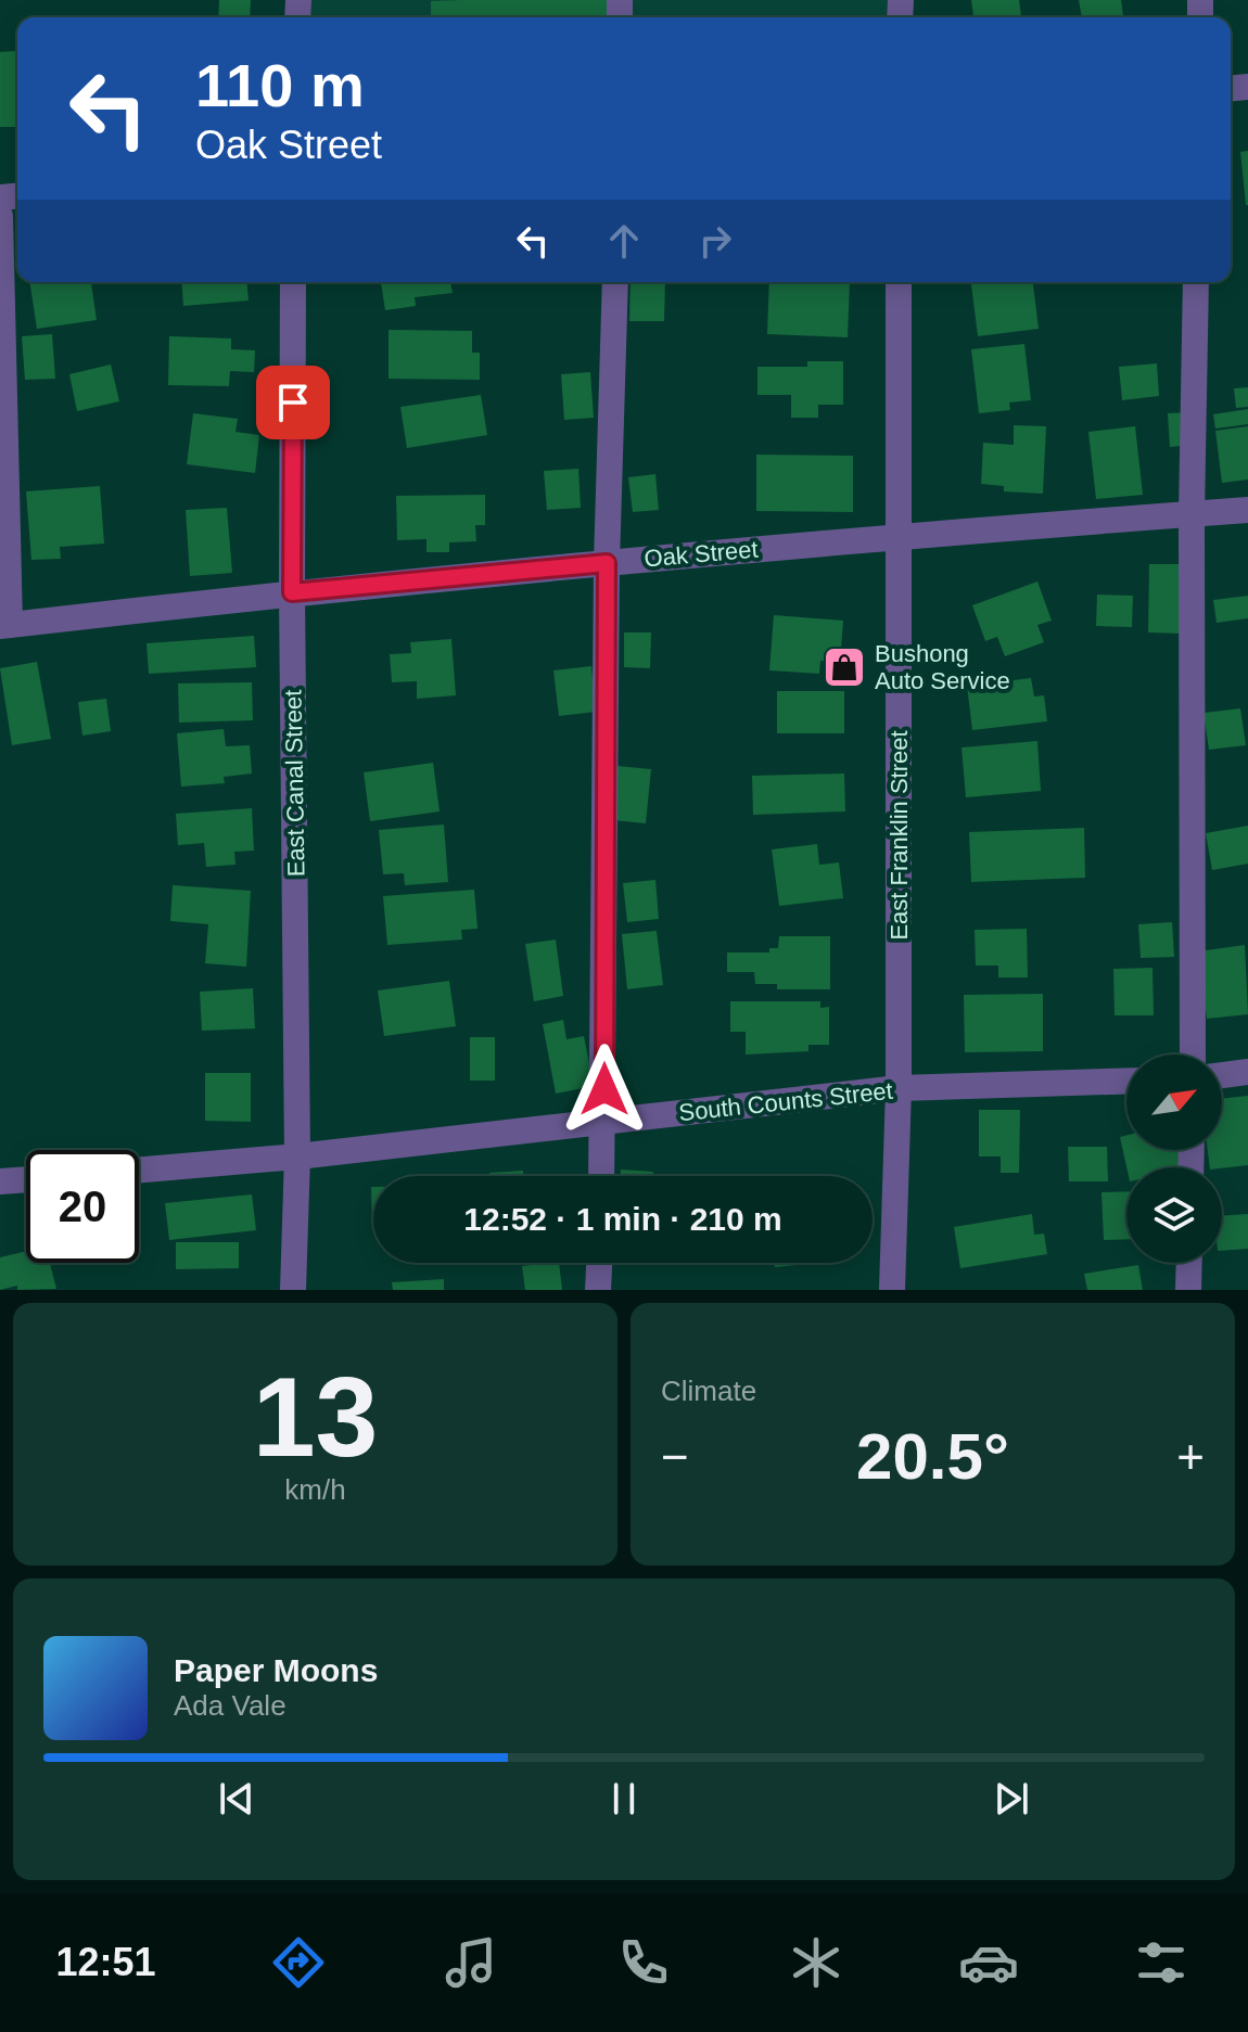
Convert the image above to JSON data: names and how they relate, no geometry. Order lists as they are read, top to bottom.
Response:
{
  "streets": {
    "street": [
      "Oak Street",
      "East Canal Street",
      "East Franklin Street",
      "South Counts Street"
    ]
  },
  "crossings": [
    ["Oak Street", "East Canal Street"],
    ["Oak Street", "East Franklin Street"],
    ["East Canal Street", "South Counts Street"],
    ["East Franklin Street", "South Counts Street"]
  ],
  "places": {
    "shop": ["Bushong Auto Service"]
  },
  "north": "top right",
  "page": {
    "turn": ["110 m", "Oak Street"],
    "limit": "20",
    "trip": "12:52 · 1 min · 210 m",
    "tile": [
      ["13", "km/h"],
      "Climate"
    ],
    "heat": ["−", "20.5°", "+"],
    "song": ["Paper Moons", "Ada Vale"],
    "tabs": "12:51"
  }
}
